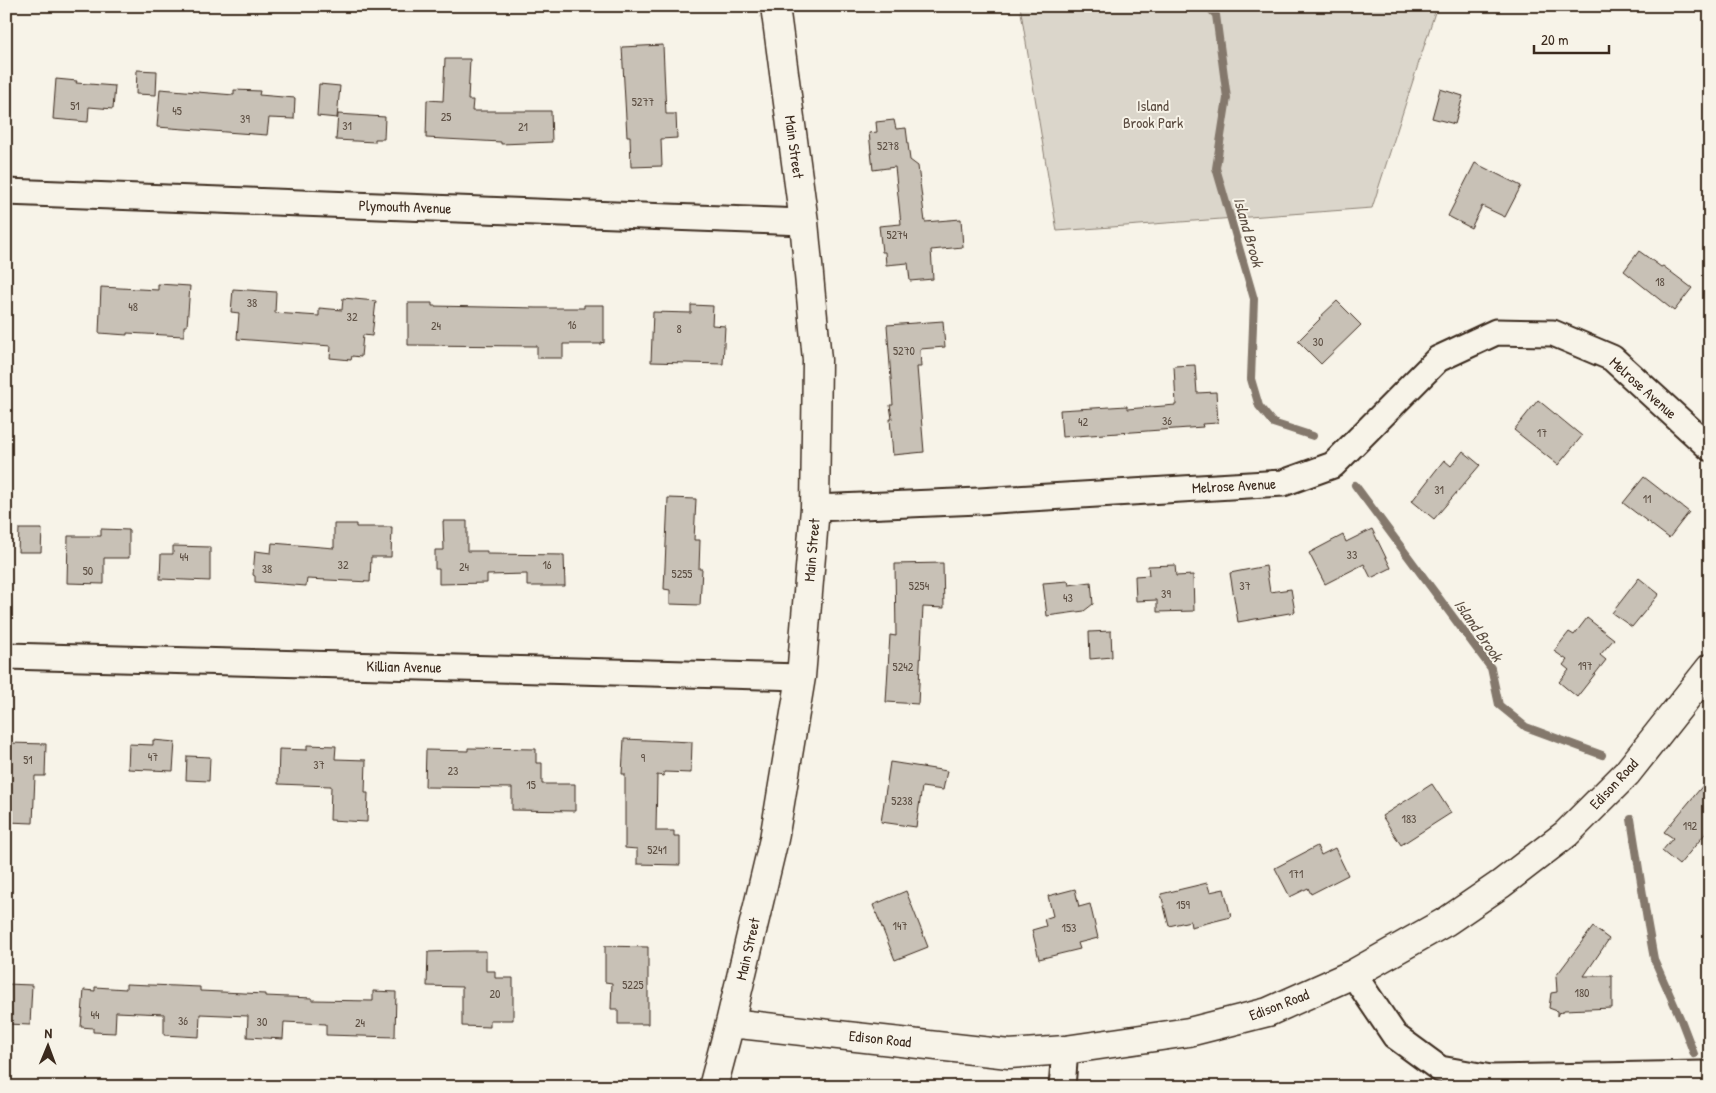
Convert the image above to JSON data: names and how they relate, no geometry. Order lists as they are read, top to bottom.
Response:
{
  "streets": {
    "street": [
      "Main Street",
      "Plymouth Avenue",
      "Melrose Avenue",
      "Killian Avenue",
      "Edison Road"
    ]
  },
  "crossings": [
    ["Main Street", "Plymouth Avenue"],
    ["Main Street", "Melrose Avenue"],
    ["Main Street", "Killian Avenue"],
    ["Main Street", "Edison Road"]
  ],
  "water": ["Island Brook"],
  "parks": ["Island Brook Park"],
  "house_numbers": [
    "5277",
    "51",
    "45",
    "25",
    "39",
    "31",
    "21",
    "5278",
    "5274",
    "18",
    "38",
    "48",
    "32",
    "16",
    "24",
    "8",
    "30",
    "5270",
    "36",
    "42",
    "17",
    "31",
    "11",
    "33",
    "44",
    "32",
    "16",
    "24",
    "38",
    "50",
    "5255",
    "5254",
    "37",
    "39",
    "43",
    "197",
    "5242",
    "47",
    "9",
    "51",
    "37",
    "23",
    "15",
    "5238",
    "183",
    "192",
    "5241",
    "171",
    "159",
    "147",
    "153",
    "5225",
    "180",
    "20",
    "44",
    "36",
    "30",
    "24"
  ],
  "scale_bar": "20 m",
  "north": "top"
}
